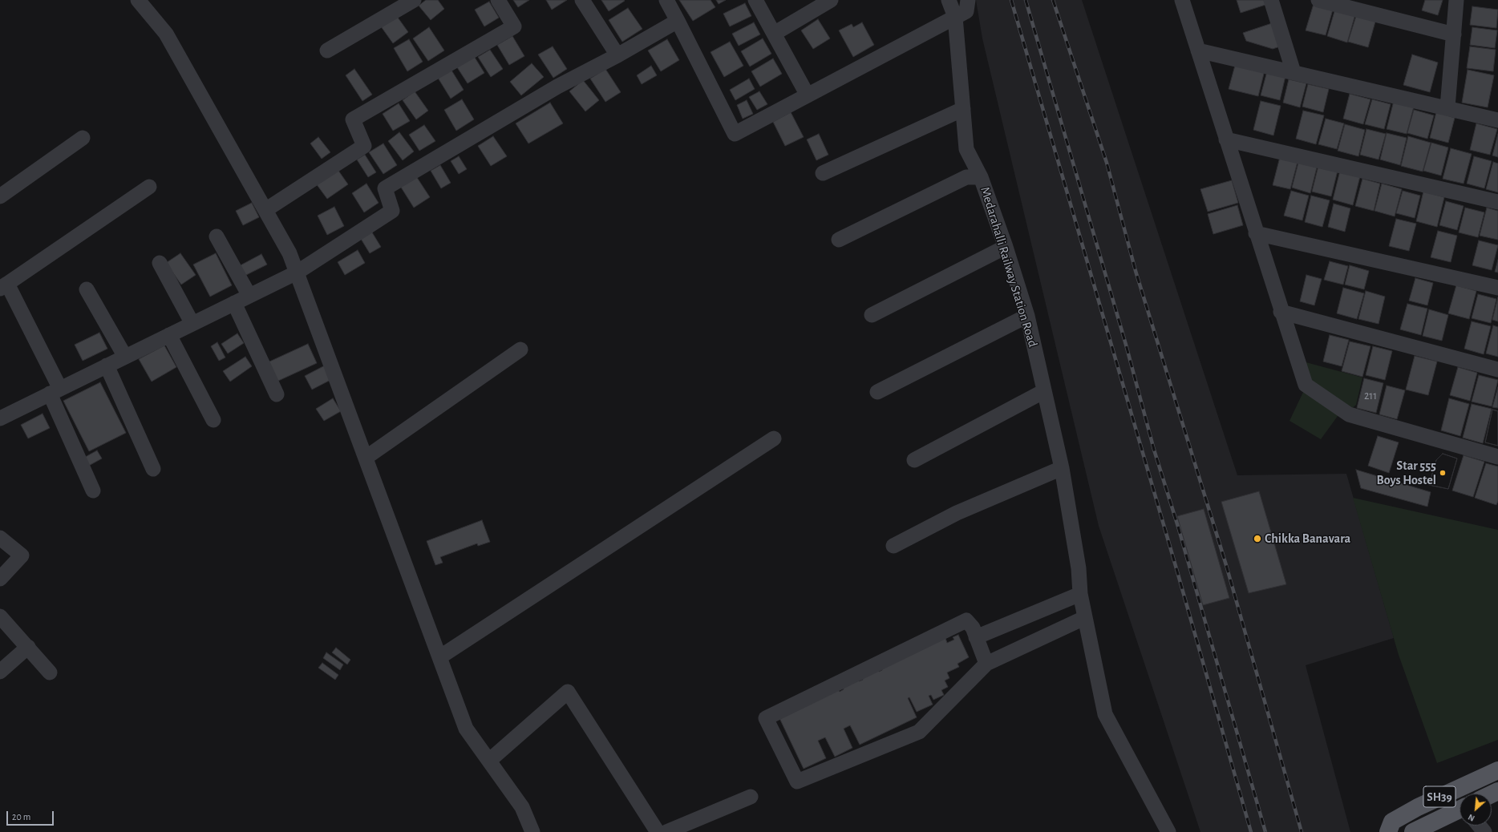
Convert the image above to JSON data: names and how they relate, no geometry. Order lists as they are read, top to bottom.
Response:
{
  "streets": {
    "main road": ["SH39"],
    "street": ["Medarahalli Railway Station Road"]
  },
  "places": ["Star 555 Boys Hostel", "Chikka Banavara"],
  "house_numbers": ["211"],
  "scale_bar": "20 m",
  "north": "bottom left"
}
